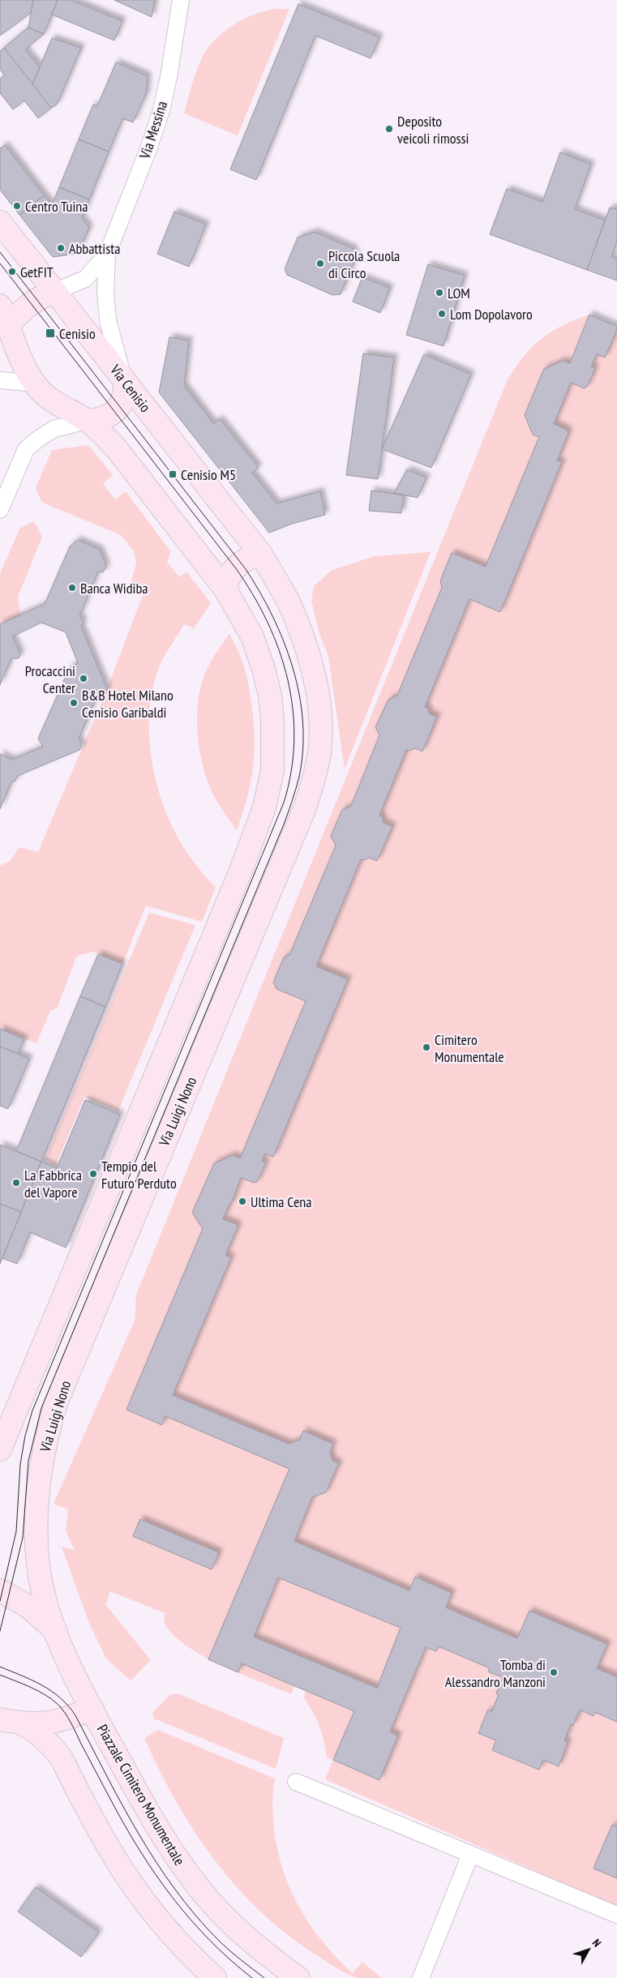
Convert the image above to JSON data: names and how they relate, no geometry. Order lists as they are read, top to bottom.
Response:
{
  "streets": {
    "main road": ["Via Cenisio", "Via Luigi Nono", "Piazzale Cimitero Monumentale"],
    "street": ["Via Messina"]
  },
  "crossings": [
    ["Via Messina", "Via Cenisio"],
    ["Via Cenisio", "Via Luigi Nono"],
    ["Via Luigi Nono", "Piazzale Cimitero Monumentale"]
  ],
  "places": {
    "other": [
      "Deposito veicoli rimossi",
      "Centro Tuina",
      "Abbattista",
      "Piccola Scuola di Circo",
      "GetFIT",
      "LOM",
      "Lom Dopolavoro",
      "Banca Widiba",
      "Procaccini Center",
      "B&B Hotel Milano Cenisio Garibaldi",
      "Cimitero Monumentale",
      "Tempio del Futuro Perduto",
      "La Fabbrica del Vapore",
      "Ultima Cena",
      "Tomba di Alessandro Manzoni"
    ],
    "transit": ["Cenisio", "Cenisio M5"]
  },
  "north": "top right"
}
